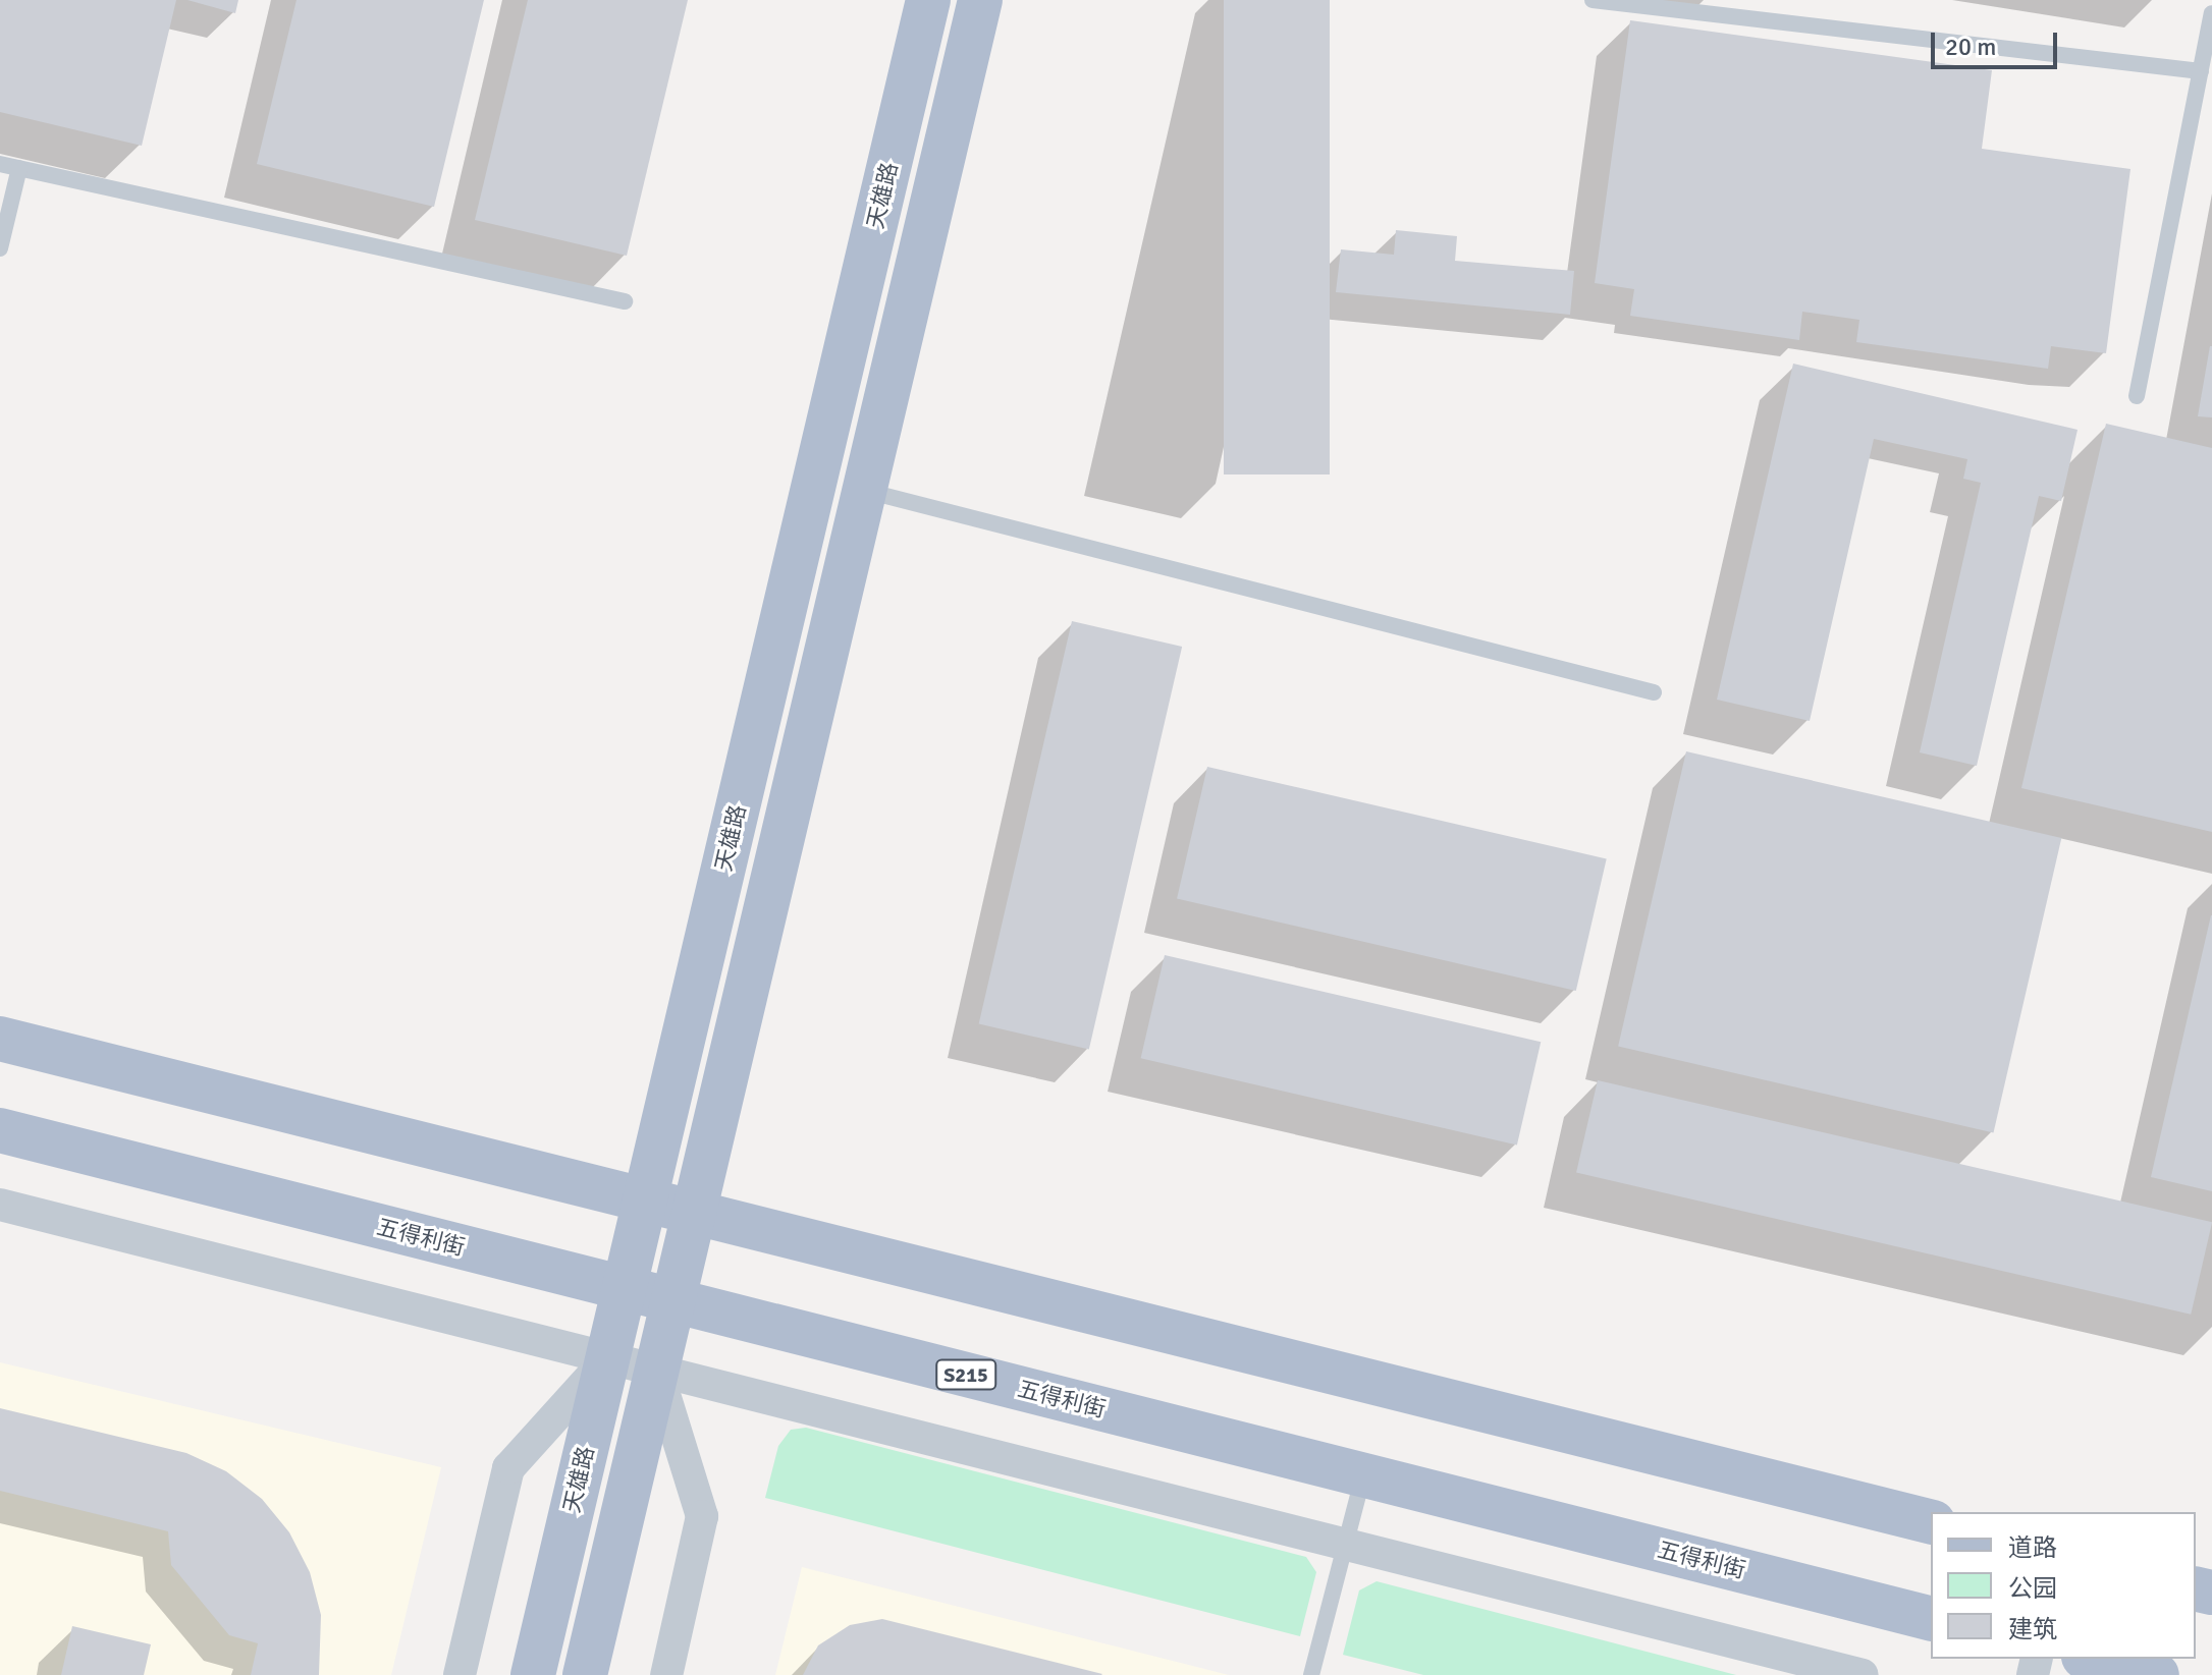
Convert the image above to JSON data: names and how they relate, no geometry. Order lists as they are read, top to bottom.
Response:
{
  "streets": {
    "main road": ["天雄路", "五得利街", "S215"]
  },
  "crossings": [
    ["天雄路", "五得利街"]
  ],
  "legend": ["道路", "公园", "建筑"],
  "scale_bar": "20 m"
}
